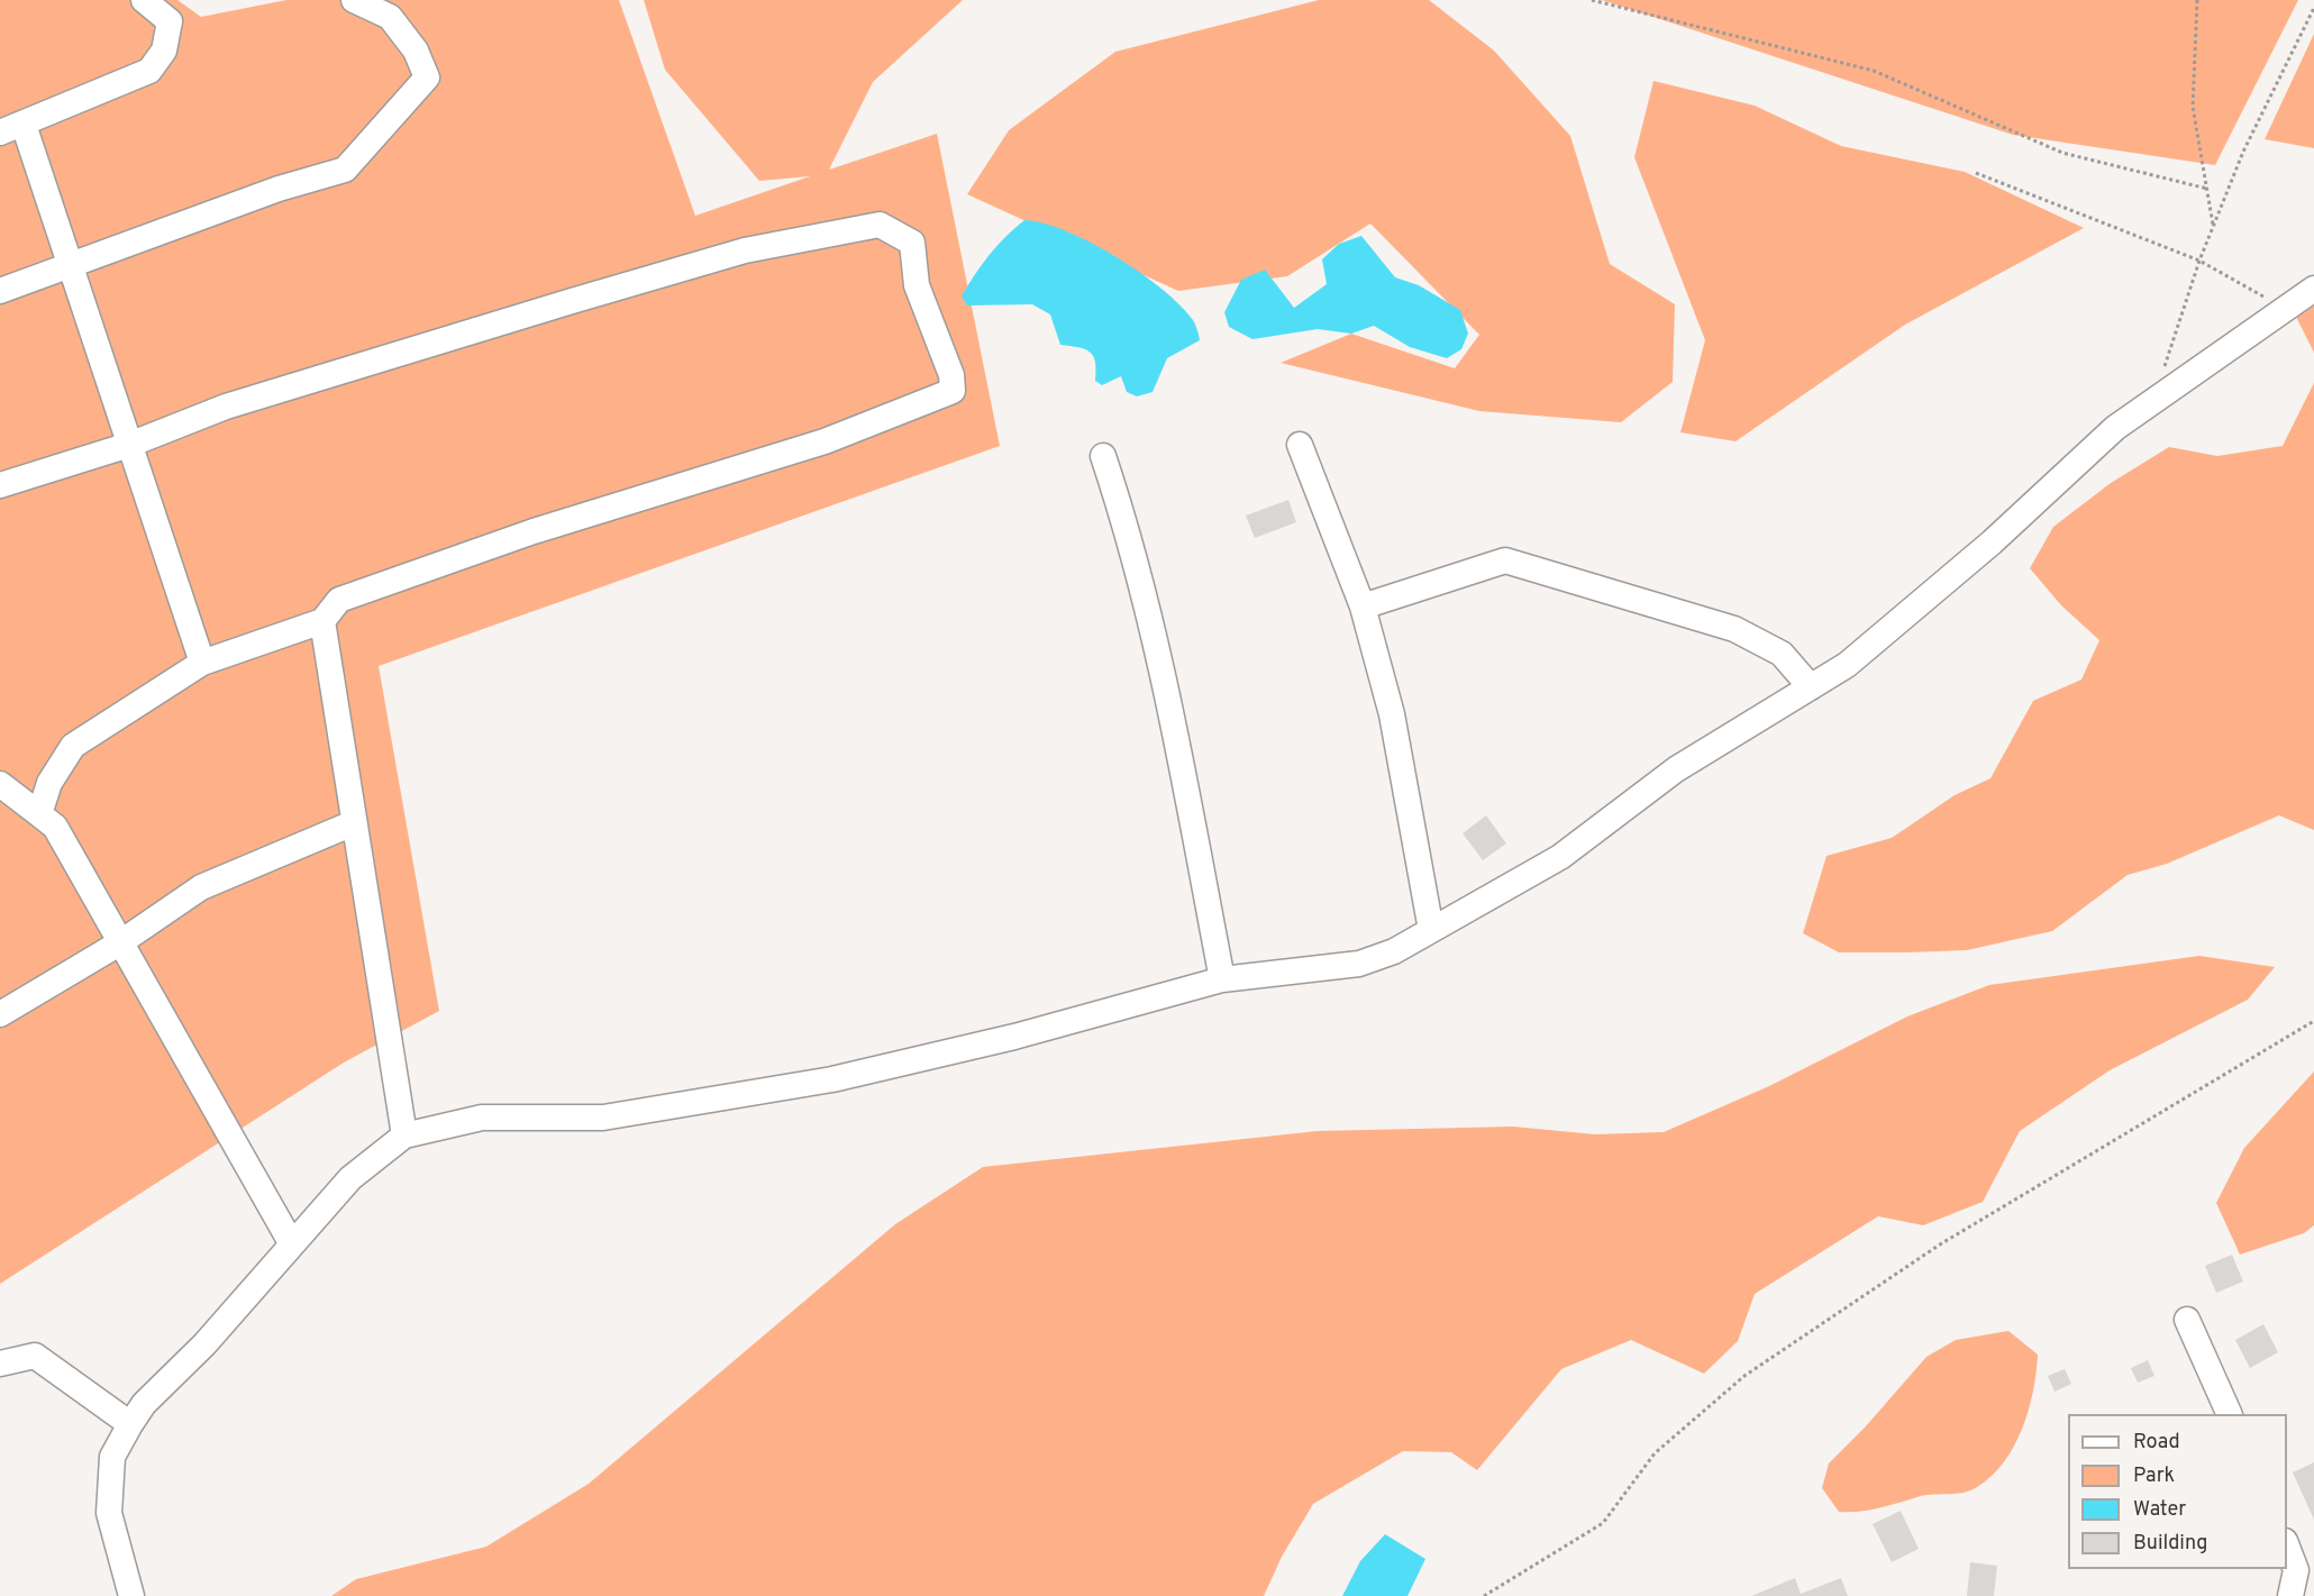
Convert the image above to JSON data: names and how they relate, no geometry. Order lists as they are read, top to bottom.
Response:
{
  "legend": [
    "Road",
    "Park",
    "Water",
    "Building"
  ]
}
